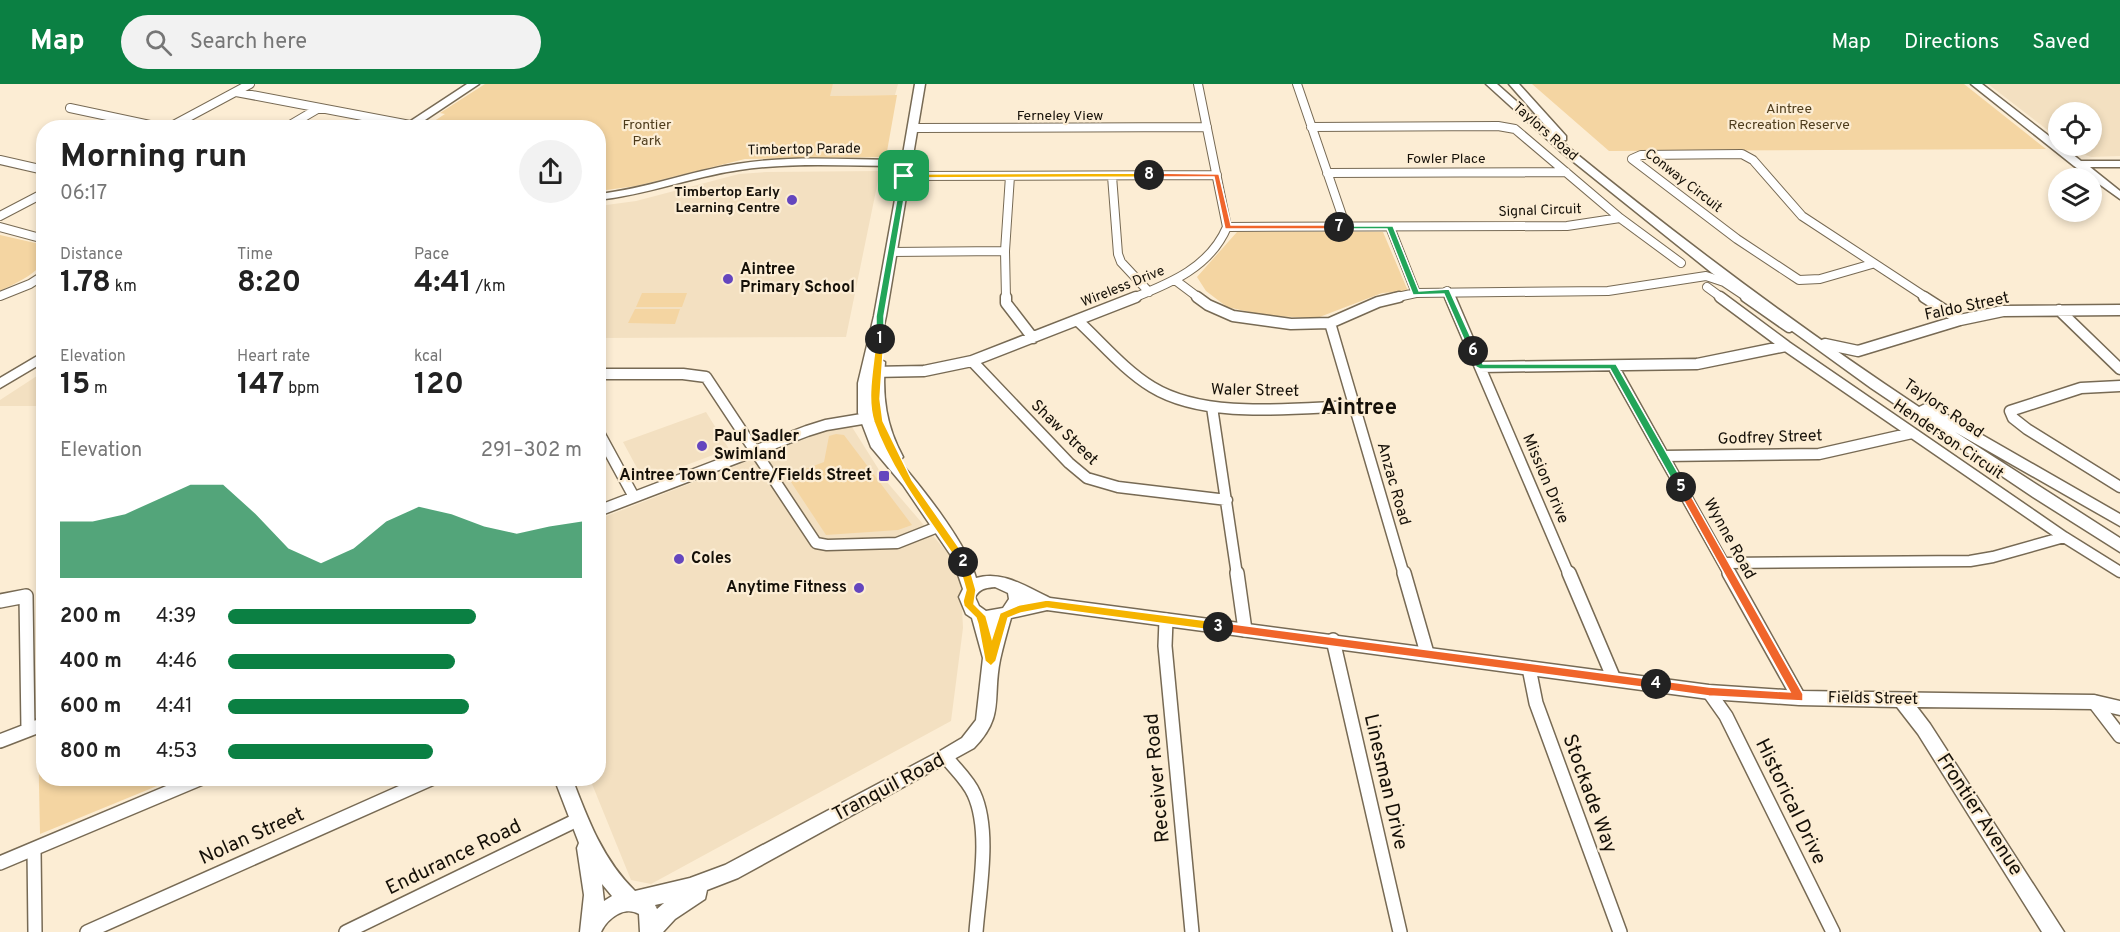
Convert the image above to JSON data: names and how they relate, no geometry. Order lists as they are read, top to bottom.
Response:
{
  "streets": {
    "street": [
      "Ferneley View",
      "Taylors Road",
      "Timbertop Parade",
      "Fowler Place",
      "Conway Circuit",
      "Signal Circuit",
      "Wireless Drive",
      "Faldo Street",
      "Waler Street",
      "Shaw Street",
      "Godfrey Street",
      "Henderson Circuit",
      "Mission Drive",
      "Anzac Road",
      "Wynne Road",
      "Fields Street",
      "Receiver Road",
      "Linesman Drive",
      "Tranquil Road",
      "Stockade Way",
      "Historical Drive",
      "Frontier Avenue",
      "Nolan Street",
      "Endurance Road"
    ]
  },
  "crossings": [
    ["Taylors Road", "Faldo Street"],
    ["Fowler Place", "Signal Circuit"],
    ["Conway Circuit", "Faldo Street"],
    ["Signal Circuit", "Wireless Drive"],
    ["Wireless Drive", "Waler Street"],
    ["Wireless Drive", "Shaw Street"],
    ["Waler Street", "Anzac Road"],
    ["Godfrey Street", "Henderson Circuit"],
    ["Godfrey Street", "Wynne Road"],
    ["Mission Drive", "Fields Street"],
    ["Anzac Road", "Fields Street"],
    ["Wynne Road", "Fields Street"],
    ["Fields Street", "Receiver Road"],
    ["Fields Street", "Linesman Drive"],
    ["Fields Street", "Tranquil Road"],
    ["Fields Street", "Stockade Way"],
    ["Fields Street", "Historical Drive"],
    ["Fields Street", "Frontier Avenue"]
  ],
  "districts": ["Aintree"],
  "parks": ["Aintree Recreation Reserve", "Frontier Park"],
  "places": {
    "other": [
      "Timbertop Early Learning Centre",
      "Aintree Primary School",
      "Paul Sadler Swimland",
      "Coles",
      "Anytime Fitness"
    ],
    "transit": ["Aintree Town Centre/Fields Street"]
  },
  "page": {
    "header": "Map",
    "search": "Search here",
    "nav": ["Map", "Directions", "Saved"],
    "heading": ["Morning run", "06:17"],
    "pins": [
      "8",
      "7",
      "1",
      "6",
      "5",
      "2",
      "3",
      "4"
    ],
    "stats": [
      ["Distance", "1.78 km"],
      ["Time", "8:20"],
      ["Pace", "4:41 /km"],
      ["Elevation", "15 m"],
      ["Heart rate", "147 bpm"],
      ["kcal", "120"]
    ],
    "chart": ["Elevation", "291–302 m"],
    "list": [
      {
        "name": "200 m",
        "note": "4:39"
      },
      {
        "name": "400 m",
        "note": "4:46"
      },
      {
        "name": "600 m",
        "note": "4:41"
      },
      {
        "name": "800 m",
        "note": "4:53"
      }
    ]
  }
}
